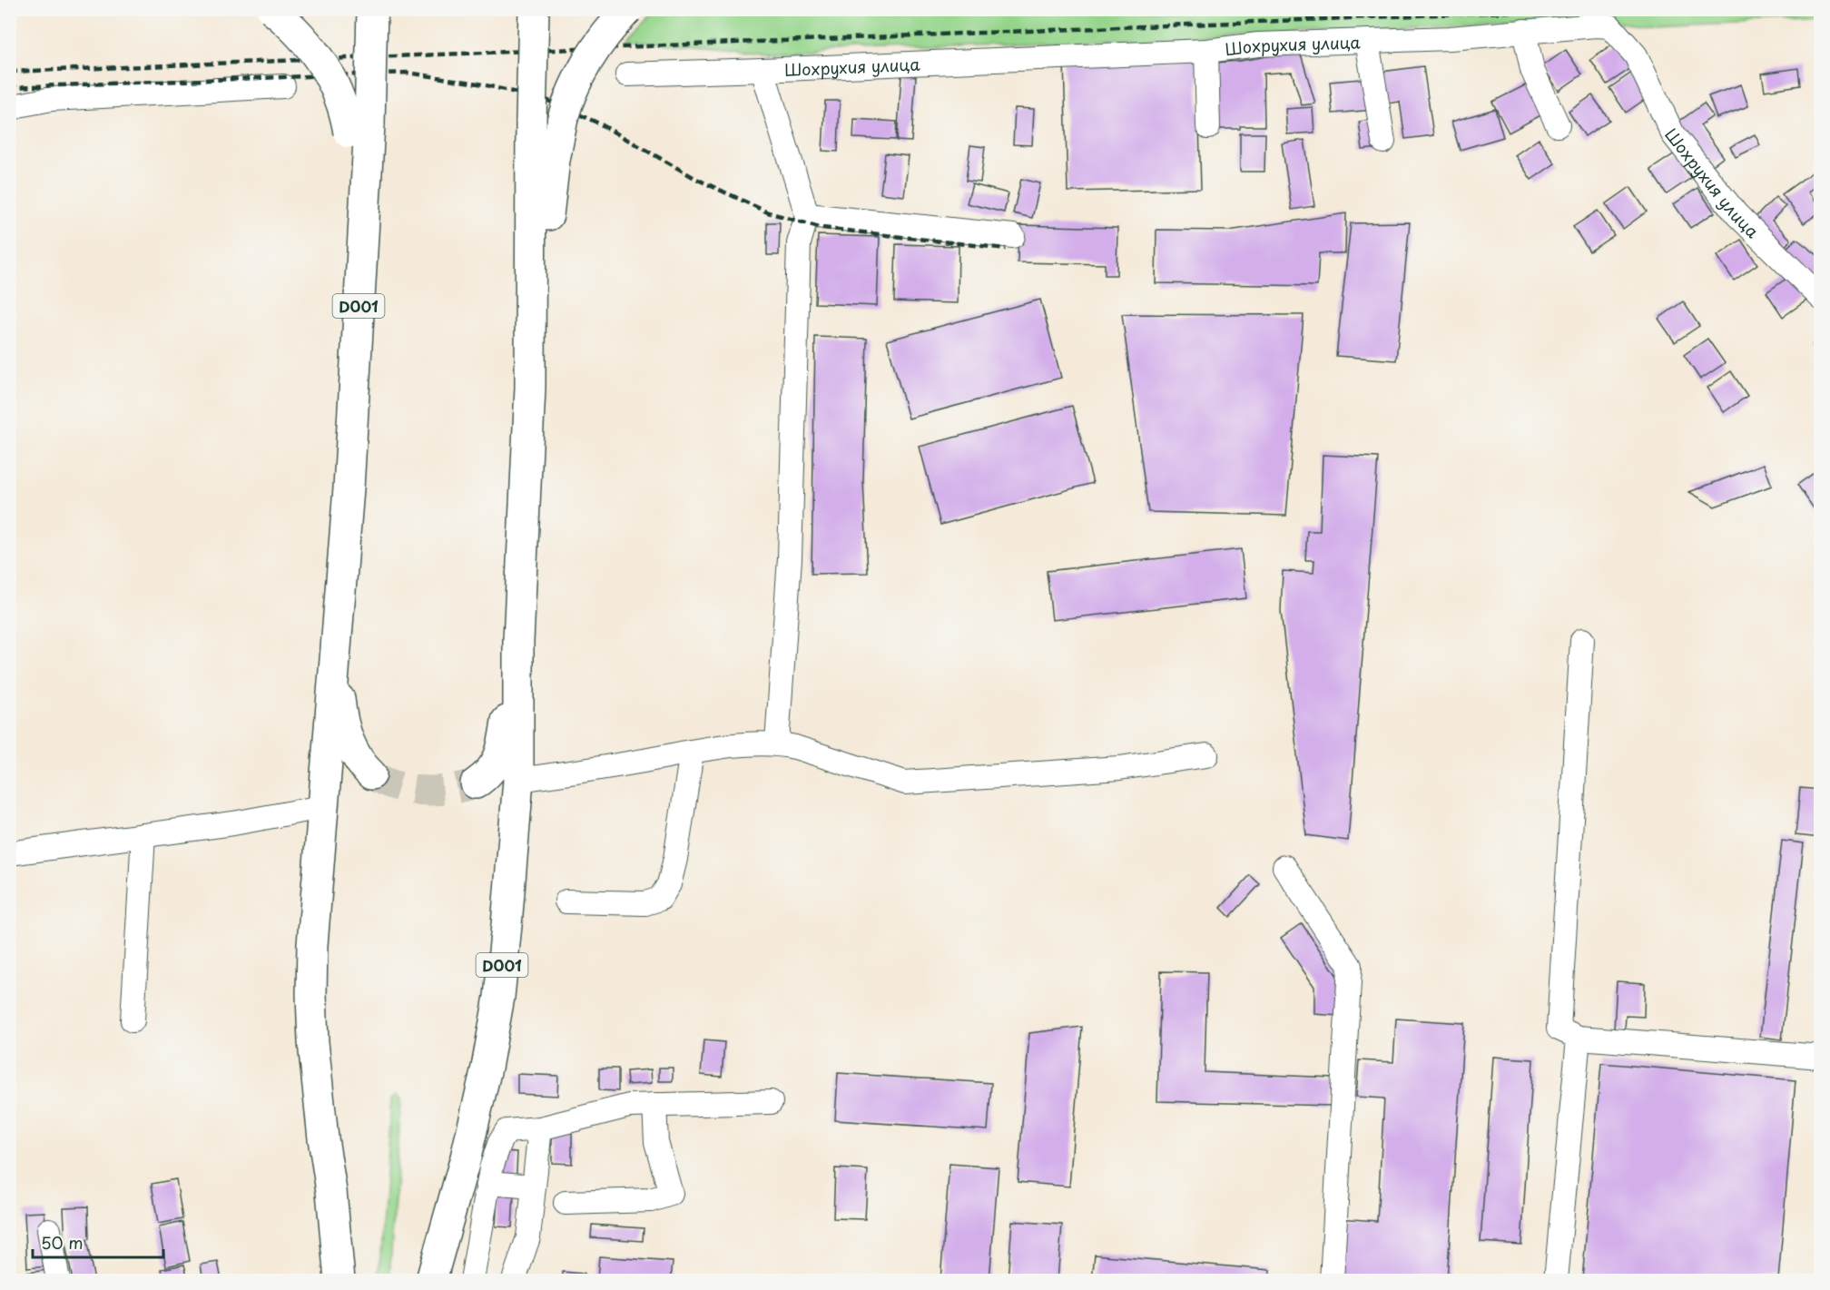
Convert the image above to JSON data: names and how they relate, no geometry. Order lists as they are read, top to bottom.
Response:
{
  "streets": {
    "highway": ["D001"],
    "street": ["Шохрухия улица"]
  },
  "scale_bar": "50 m"
}
